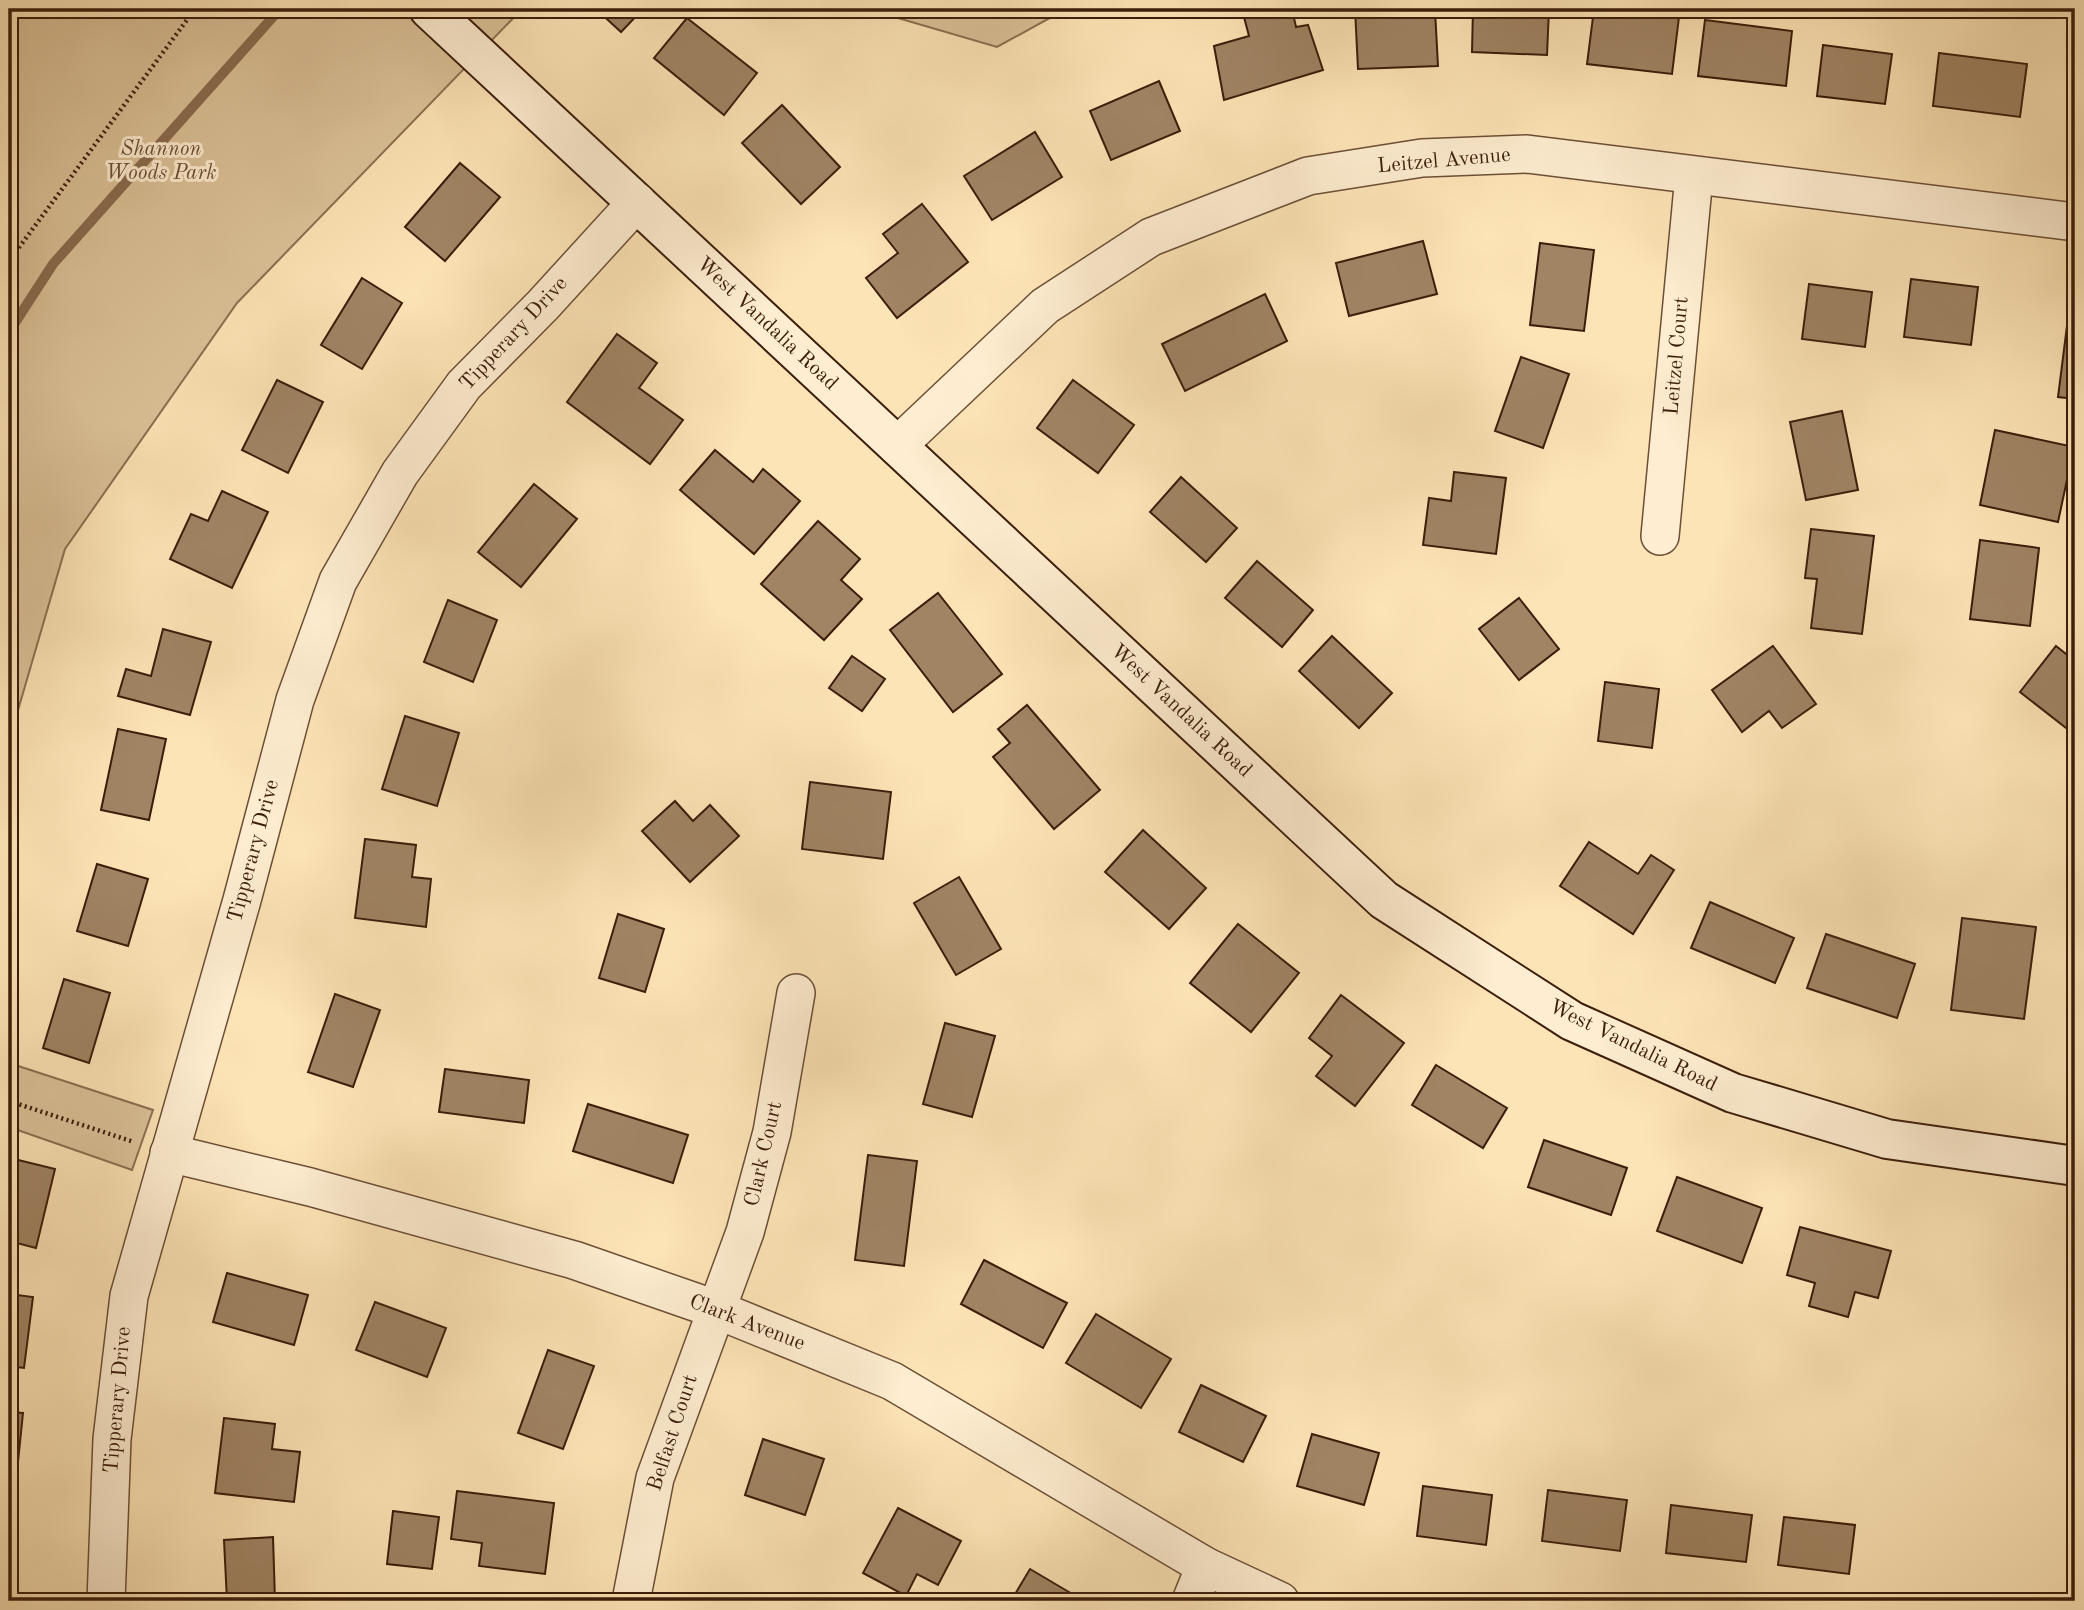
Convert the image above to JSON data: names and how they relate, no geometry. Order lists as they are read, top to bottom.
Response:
{
  "streets": {
    "main road": ["West Vandalia Road"],
    "street": [
      "Leitzel Avenue",
      "Tipperary Drive",
      "Leitzel Court",
      "Clark Court",
      "Clark Avenue",
      "Belfast Court"
    ]
  },
  "crossings": [
    ["Leitzel Avenue", "West Vandalia Road"],
    ["Leitzel Avenue", "Leitzel Court"],
    ["West Vandalia Road", "Tipperary Drive"],
    ["Tipperary Drive", "Clark Avenue"],
    ["Clark Court", "Clark Avenue"],
    ["Clark Court", "Belfast Court"],
    ["Clark Avenue", "Belfast Court"]
  ],
  "parks": ["Shannon Woods Park"]
}
